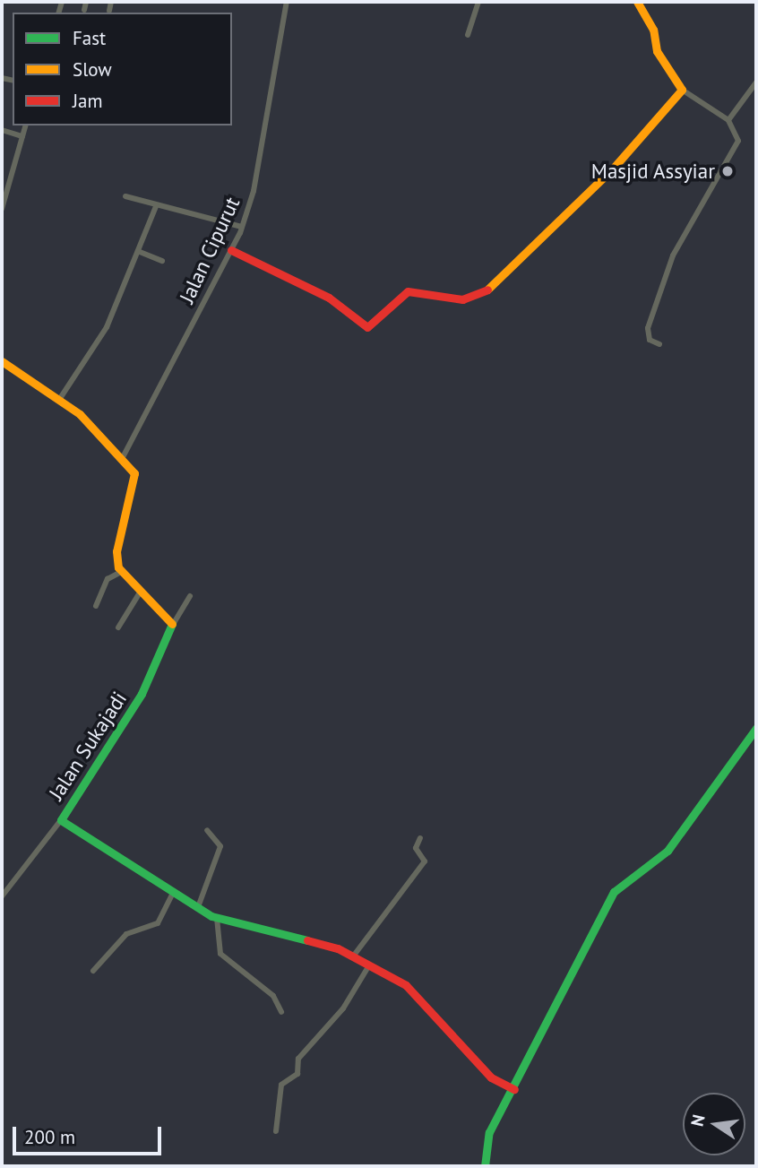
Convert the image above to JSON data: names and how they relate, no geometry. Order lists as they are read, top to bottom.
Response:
{
  "streets": {
    "street": ["Jalan Cipurut", "Jalan Sukajadi"]
  },
  "places": ["Masjid Assyiar"],
  "legend": ["Fast", "Slow", "Jam"],
  "scale_bar": "200 m",
  "north": "left"
}
